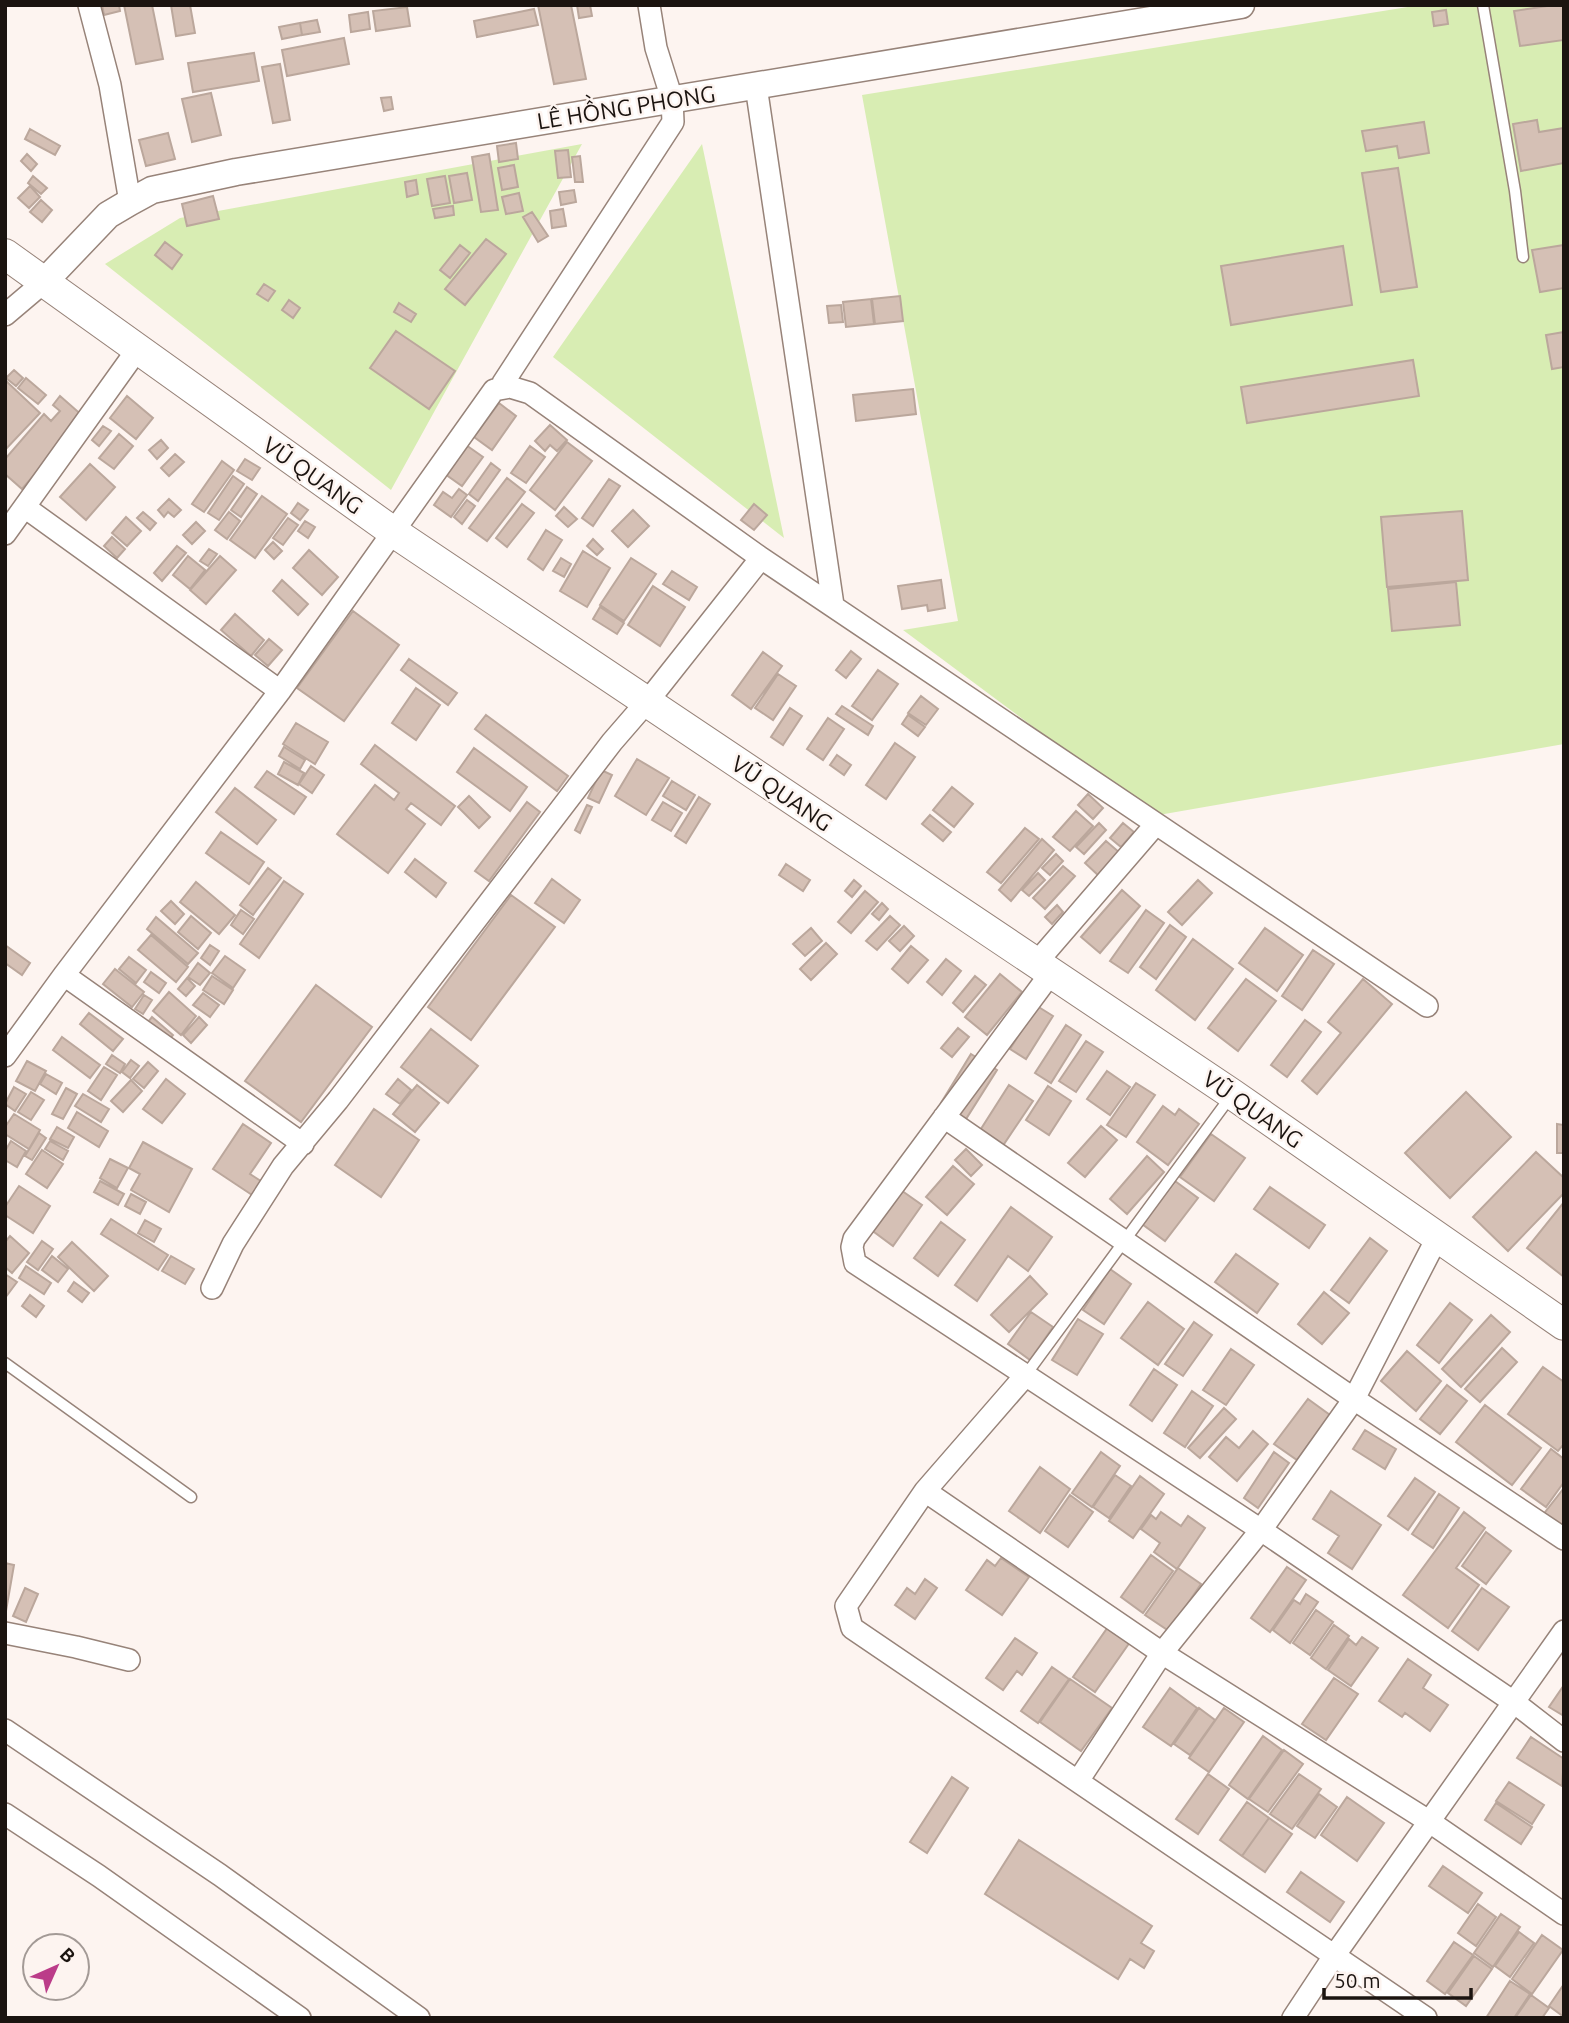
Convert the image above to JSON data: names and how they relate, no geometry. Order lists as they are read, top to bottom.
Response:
{
  "streets": {
    "main road": ["VŨ QUANG"],
    "street": ["LÊ HỒNG PHONG"]
  },
  "crossings": [
    ["LÊ HỒNG PHONG", "VŨ QUANG"]
  ],
  "scale_bar": "50 m",
  "north": "top right"
}
